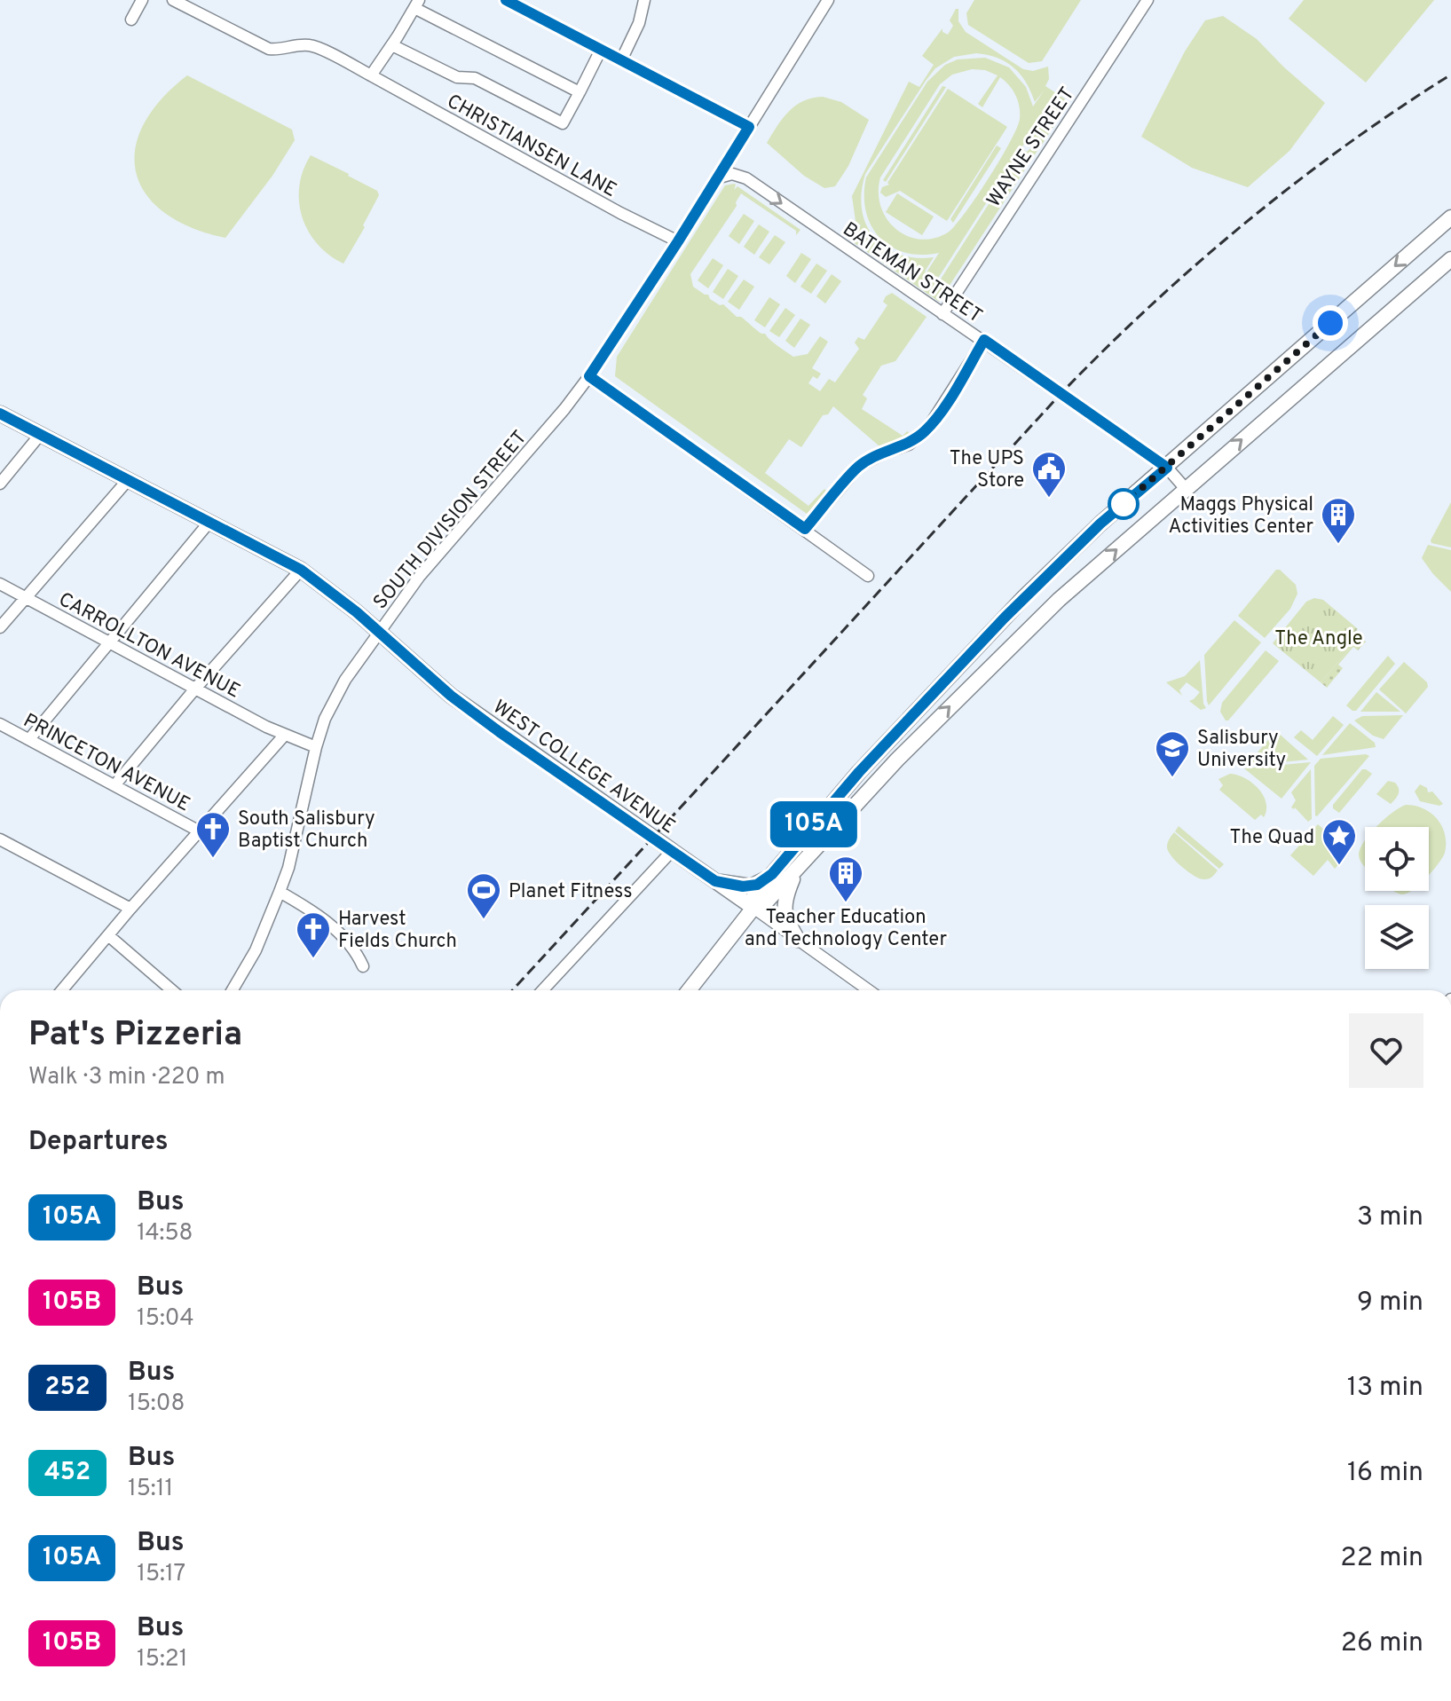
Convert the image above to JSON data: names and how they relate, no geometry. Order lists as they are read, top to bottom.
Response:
{
  "streets": {
    "main road": ["WEST COLLEGE AVENUE"],
    "street": [
      "CHRISTIANSEN LANE",
      "WAYNE STREET",
      "BATEMAN STREET",
      "SOUTH DIVISION STREET",
      "CARROLLTON AVENUE",
      "PRINCETON AVENUE"
    ]
  },
  "crossings": [
    ["CHRISTIANSEN LANE", "SOUTH DIVISION STREET"],
    ["WAYNE STREET", "BATEMAN STREET"],
    ["BATEMAN STREET", "SOUTH DIVISION STREET"],
    ["SOUTH DIVISION STREET", "WEST COLLEGE AVENUE"]
  ],
  "one_way": ["BATEMAN STREET"],
  "parks": ["The Angle"],
  "places": {
    "public building": ["The UPS Store"],
    "building": ["Maggs Physical Activities Center", "Teacher Education and Technology Center"],
    "school or university": ["Salisbury University"],
    "church": ["South Salisbury Baptist Church", "Harvest Fields Church"],
    "place": ["The Quad"],
    "sports": ["Planet Fitness"]
  },
  "lines": ["bus line 105A"],
  "page": {
    "on_map": "105A",
    "heading": [
      ["Pat's Pizzeria", "Walk · 3 min · 220 m"],
      "Departures"
    ],
    "list": [
      {
        "mark": "105A",
        "name": "Bus",
        "note": "14:58",
        "value": "3 min"
      },
      {
        "mark": "105B",
        "name": "Bus",
        "note": "15:04",
        "value": "9 min"
      },
      {
        "mark": "252",
        "name": "Bus",
        "note": "15:08",
        "value": "13 min"
      },
      {
        "mark": "452",
        "name": "Bus",
        "note": "15:11",
        "value": "16 min"
      },
      {
        "mark": "105A",
        "name": "Bus",
        "note": "15:17",
        "value": "22 min"
      },
      {
        "mark": "105B",
        "name": "Bus",
        "note": "15:21",
        "value": "26 min"
      }
    ]
  }
}
